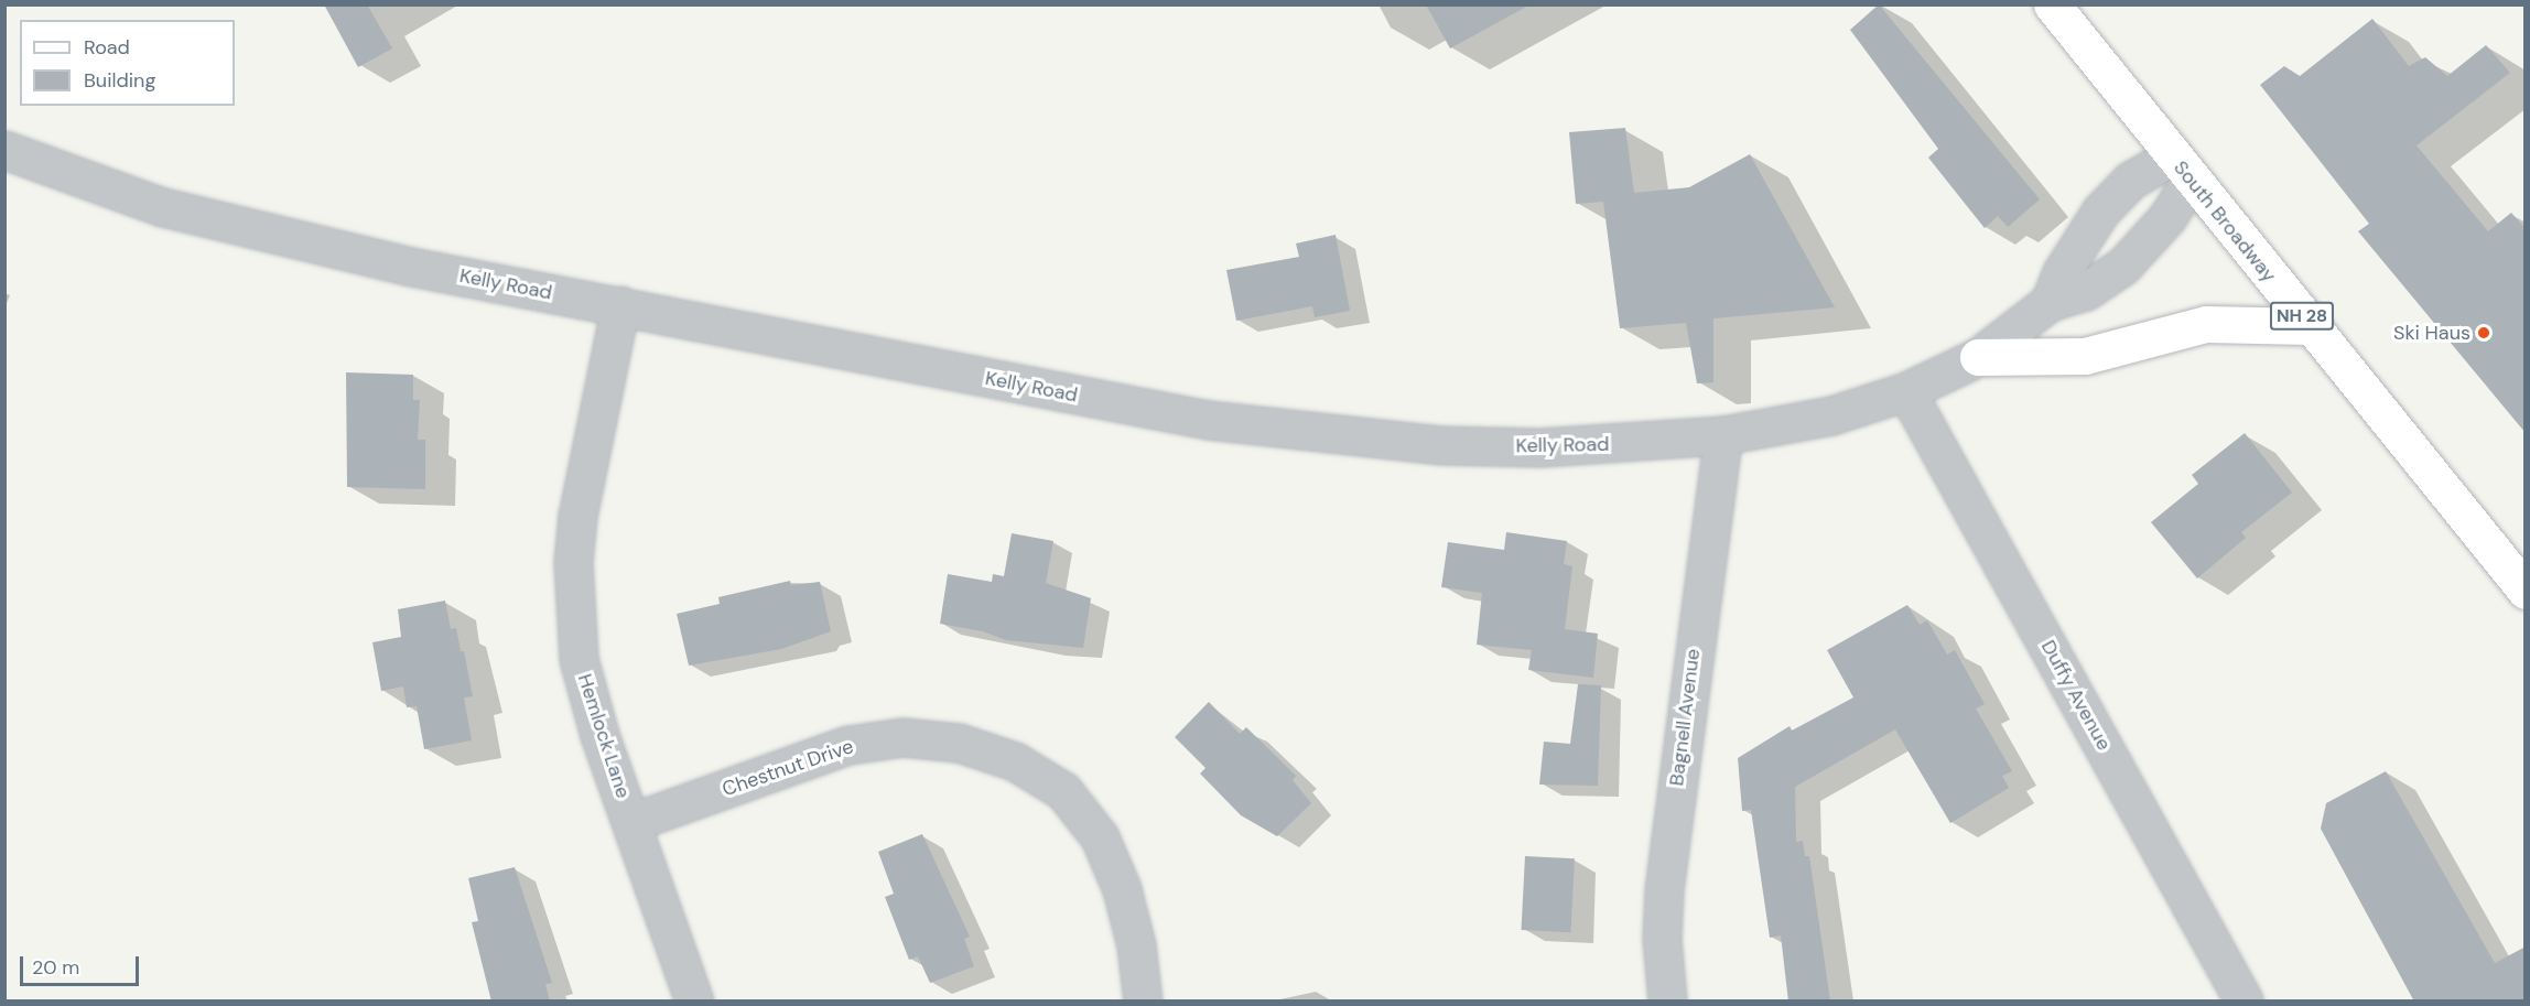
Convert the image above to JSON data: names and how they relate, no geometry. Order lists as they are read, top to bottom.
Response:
{
  "streets": {
    "main road": ["South Broadway", "NH 28"],
    "street": [
      "Kelly Road",
      "Duffy Avenue",
      "Bagnell Avenue",
      "Hemlock Lane",
      "Chestnut Drive"
    ]
  },
  "crossings": [
    ["South Broadway", "Kelly Road"],
    ["Kelly Road", "Duffy Avenue"],
    ["Kelly Road", "Bagnell Avenue"],
    ["Kelly Road", "Hemlock Lane"],
    ["Hemlock Lane", "Chestnut Drive"]
  ],
  "places": ["Ski Haus"],
  "legend": ["Road", "Building"],
  "scale_bar": "20 m"
}
